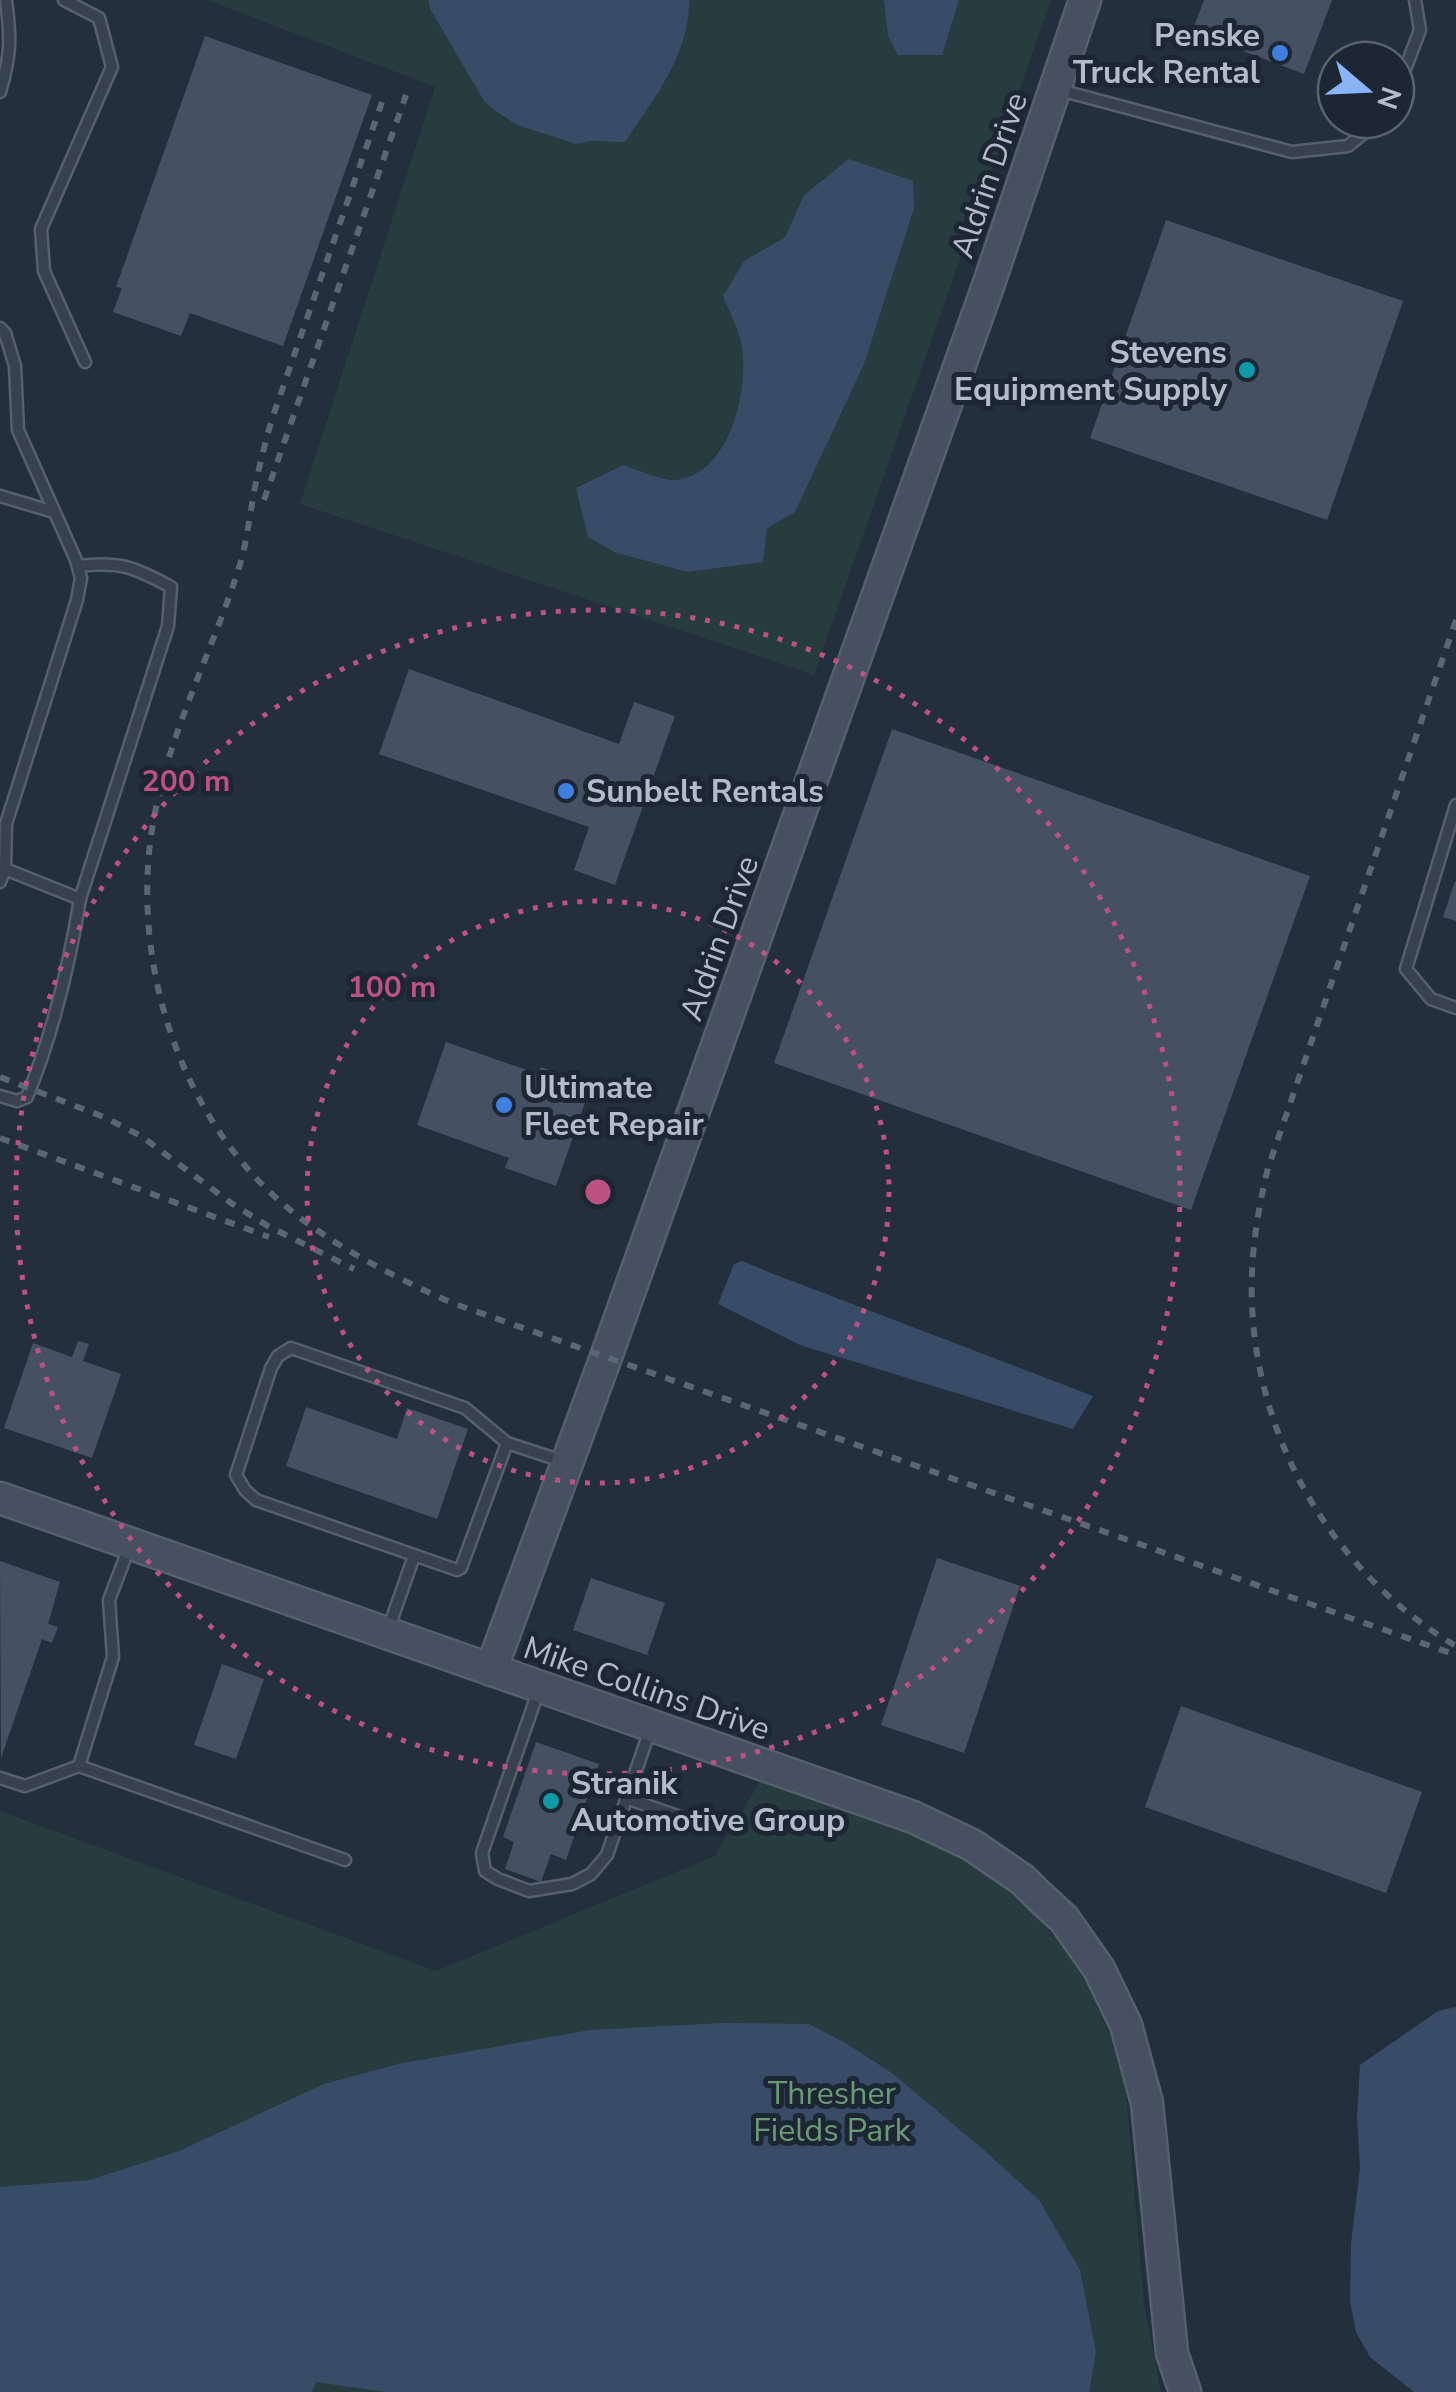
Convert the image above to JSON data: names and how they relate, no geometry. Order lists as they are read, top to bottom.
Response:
{
  "streets": {
    "street": ["Aldrin Drive", "Mike Collins Drive"]
  },
  "crossings": [
    ["Aldrin Drive", "Mike Collins Drive"]
  ],
  "parks": ["Thresher Fields Park"],
  "places": [
    "Penske Truck Rental",
    "Stevens Equipment Supply",
    "Sunbelt Rentals",
    "Ultimate Fleet Repair",
    "Stranik Automotive Group"
  ],
  "north": "right",
  "rings": ["200 m", "100 m"]
}
